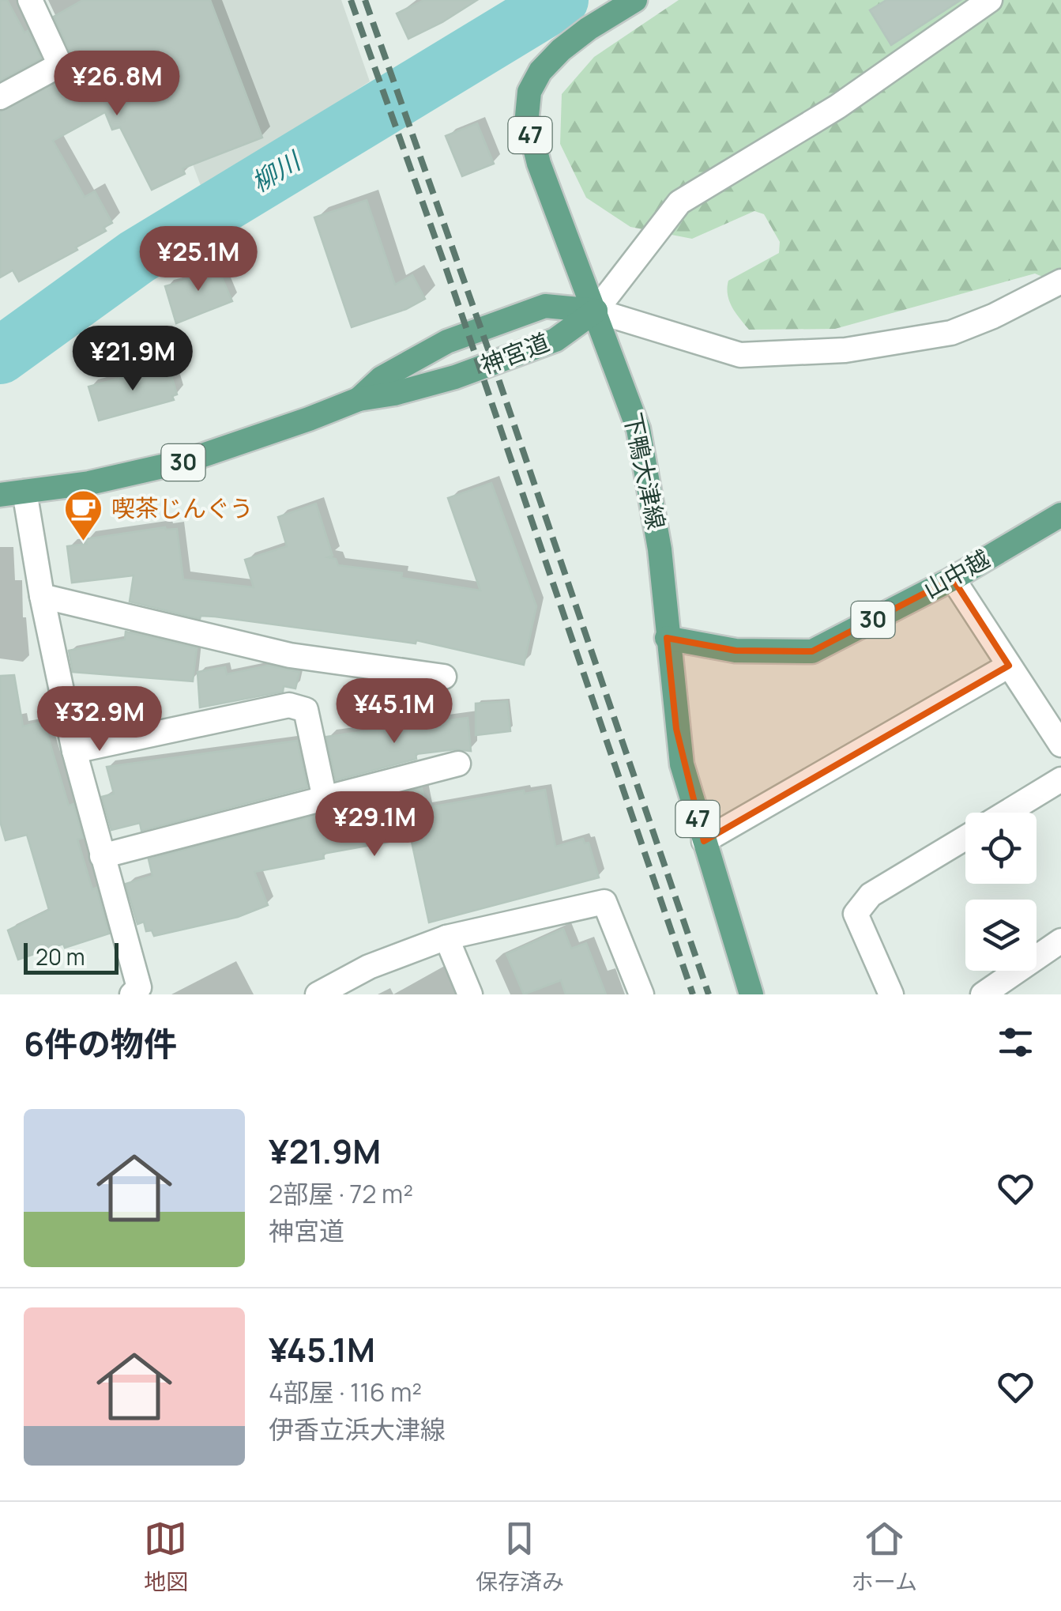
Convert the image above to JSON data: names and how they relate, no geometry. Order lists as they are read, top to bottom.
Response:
{
  "streets": {
    "main road": [
      "47",
      "神宮道",
      "30",
      "下鴨大津線",
      "山中越"
    ]
  },
  "crossings": [
    ["47", "神宮道"],
    ["47", "下鴨大津線"],
    ["47", "山中越"],
    ["神宮道", "下鴨大津線"],
    ["下鴨大津線", "山中越"]
  ],
  "water": ["柳川"],
  "places": {
    "cafe": ["喫茶じんぐう"]
  },
  "scale_bar": "20 m",
  "page": {
    "price": [
      "¥26.8M",
      "¥25.1M",
      "¥21.9M",
      "¥45.1M",
      "¥32.9M",
      "¥29.1M"
    ],
    "scale": "20 m",
    "heading": "6件の物件",
    "list": [
      {
        "name": "¥21.9M",
        "note": "2部屋 · 72 m² · 神宮道"
      },
      {
        "name": "¥45.1M",
        "note": "4部屋 · 116 m² · 伊香立浜大津線"
      }
    ],
    "tabs": ["地図", "保存済み", "ホーム"]
  }
}
